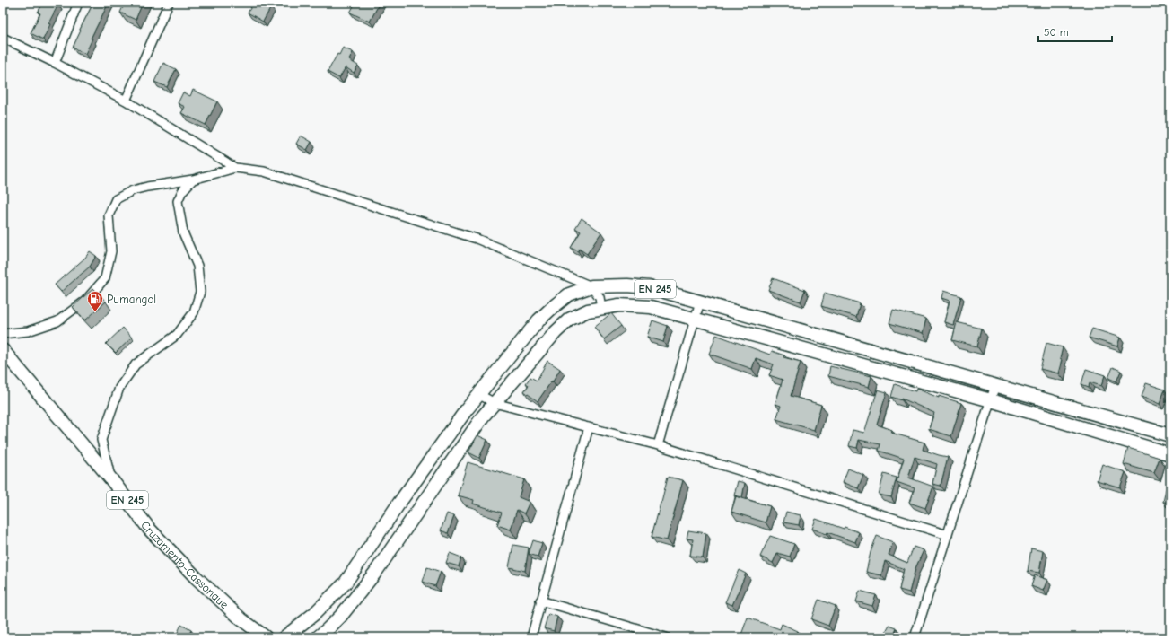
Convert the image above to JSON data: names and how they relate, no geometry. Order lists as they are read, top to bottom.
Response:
{
  "streets": {
    "main road": ["EN 245", "Cruzamento-Cassongue"]
  },
  "places": {
    "fuel station": ["Pumangol"]
  },
  "scale_bar": "50 m"
}
